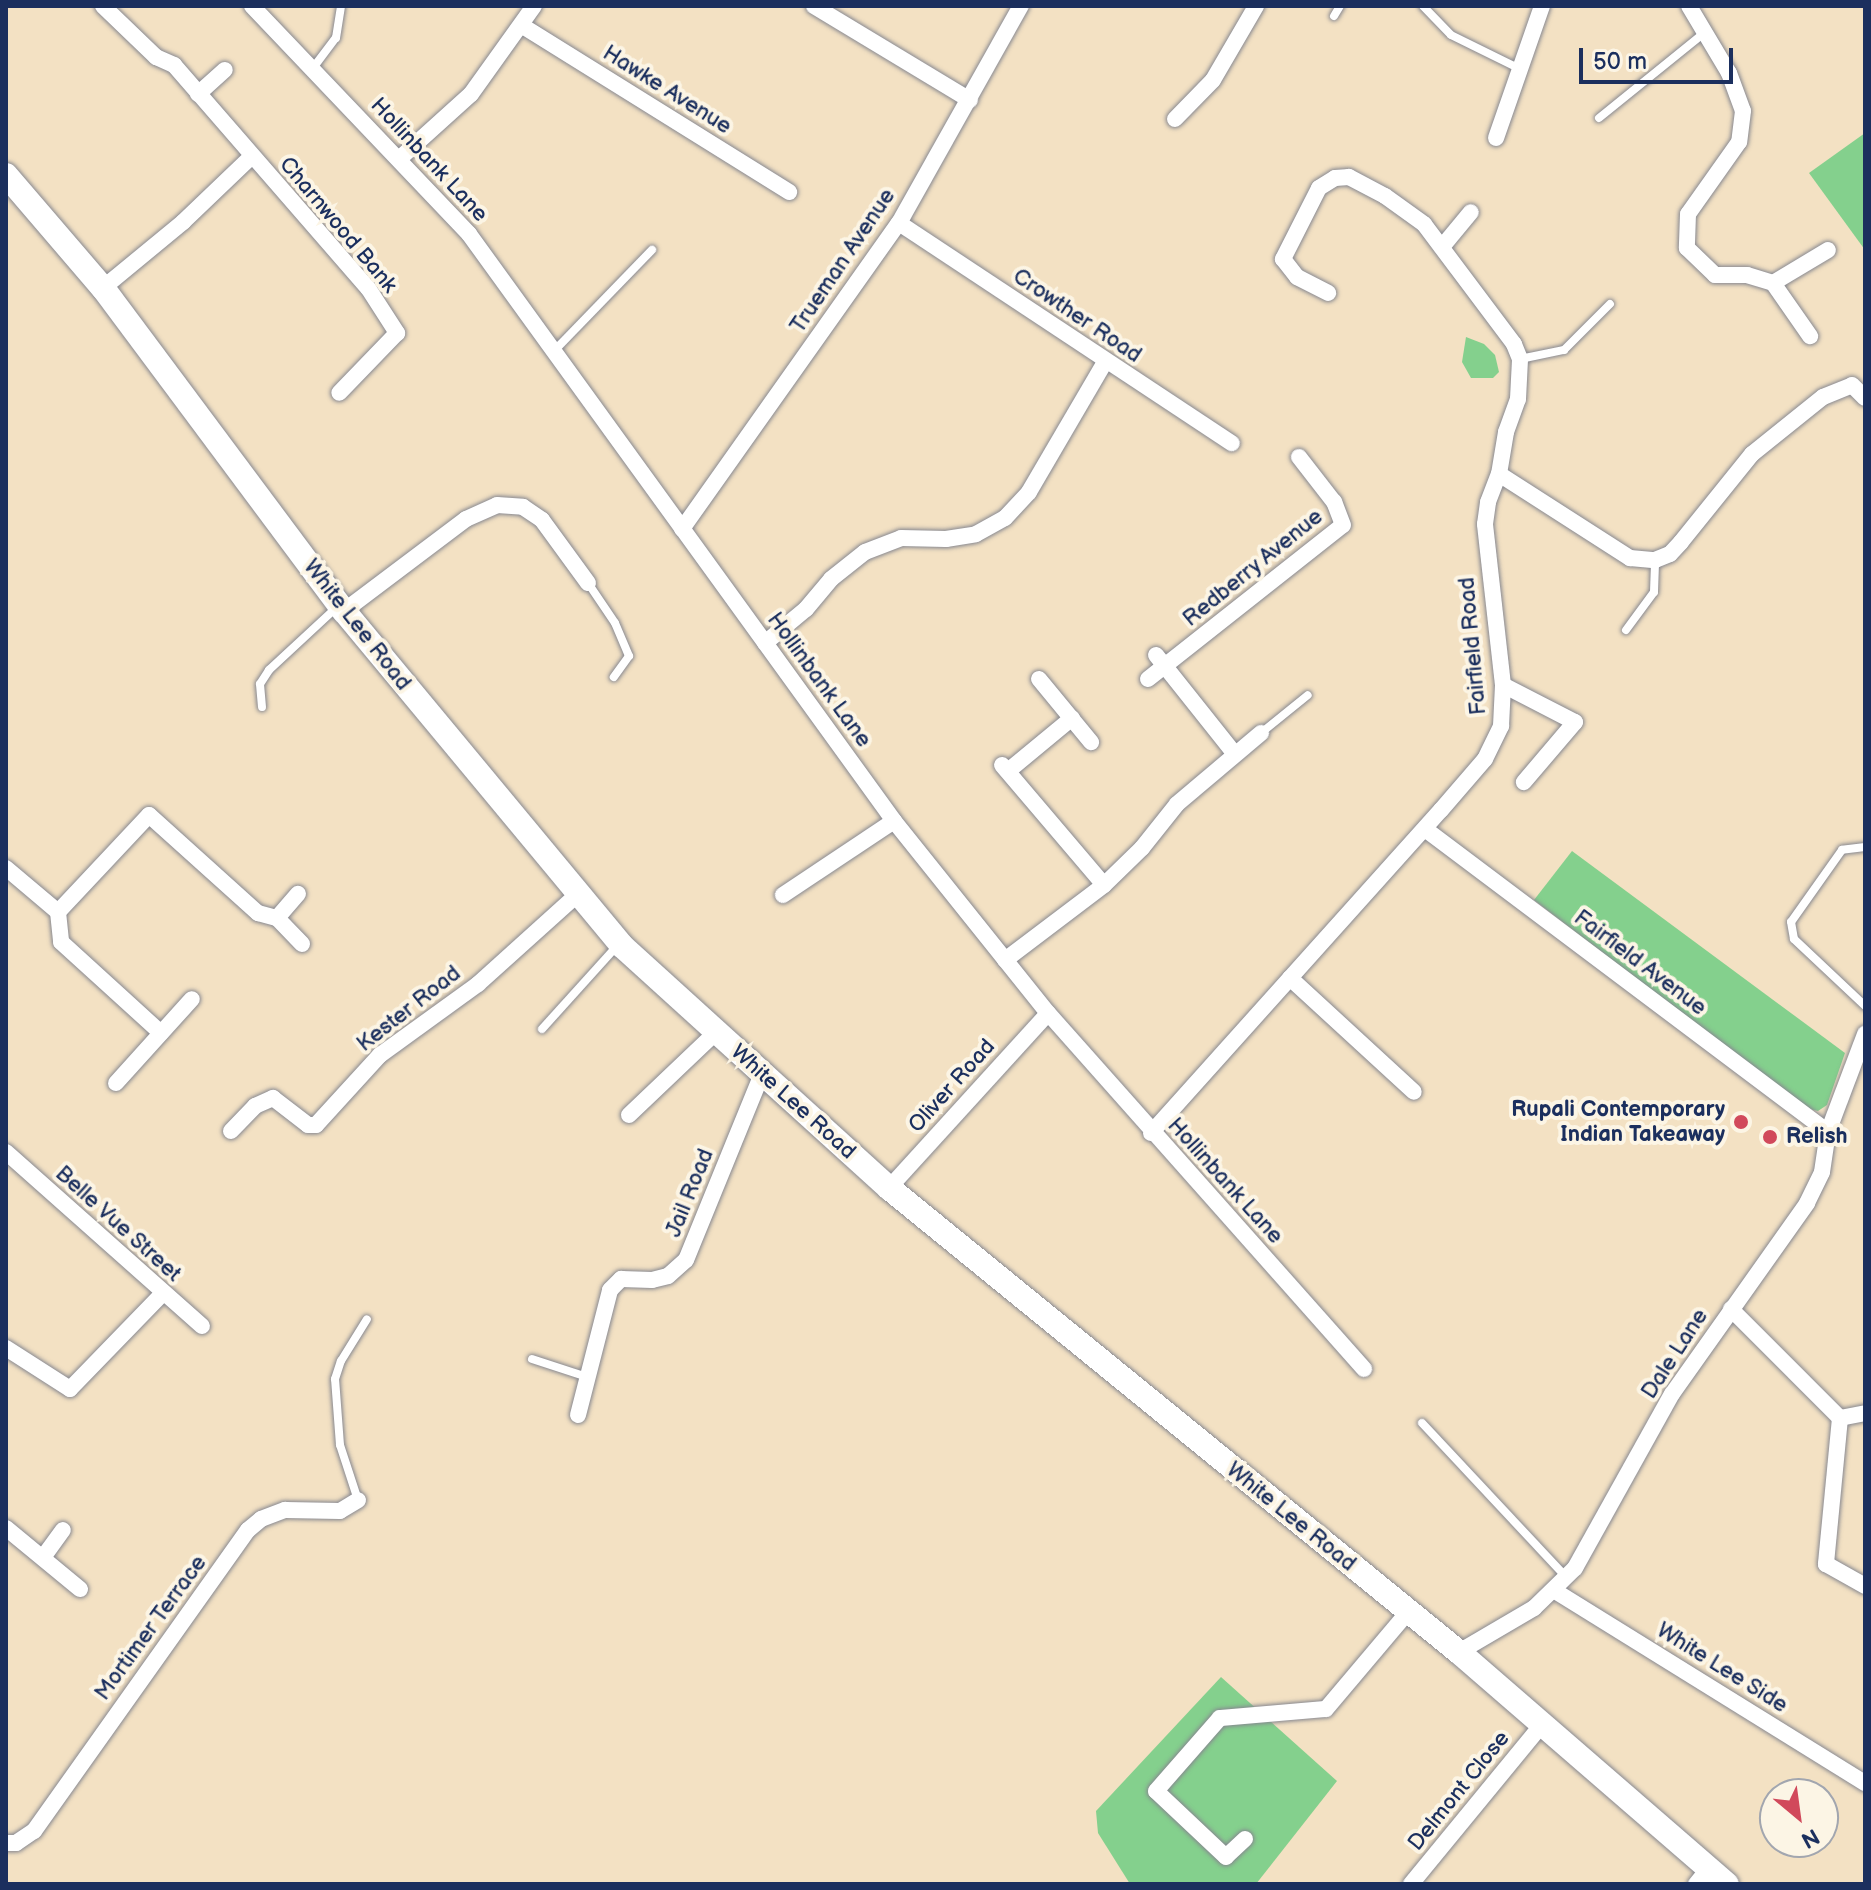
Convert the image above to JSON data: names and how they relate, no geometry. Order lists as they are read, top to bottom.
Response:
{
  "streets": {
    "main road": ["White Lee Road"],
    "street": [
      "Hawke Avenue",
      "Hollinbank Lane",
      "Charnwood Bank",
      "Trueman Avenue",
      "Crowther Road",
      "Redberry Avenue",
      "Fairfield Road",
      "Fairfield Avenue",
      "Kester Road",
      "Oliver Road",
      "Jail Road",
      "Belle Vue Street",
      "Dale Lane",
      "Mortimer Terrace",
      "White Lee Side",
      "Delmont Close"
    ]
  },
  "crossings": [
    ["Hollinbank Lane", "Trueman Avenue"],
    ["Hollinbank Lane", "Fairfield Road"],
    ["Hollinbank Lane", "Oliver Road"],
    ["Charnwood Bank", "White Lee Road"],
    ["Trueman Avenue", "Crowther Road"],
    ["White Lee Road", "Kester Road"],
    ["White Lee Road", "Oliver Road"],
    ["White Lee Road", "Jail Road"],
    ["White Lee Road", "Dale Lane"],
    ["White Lee Road", "Delmont Close"],
    ["Fairfield Road", "Fairfield Avenue"],
    ["Fairfield Avenue", "Dale Lane"],
    ["Dale Lane", "White Lee Side"]
  ],
  "places": ["Rupali Contemporary Indian Takeaway", "Relish"],
  "scale_bar": "50 m",
  "north": "bottom right"
}
